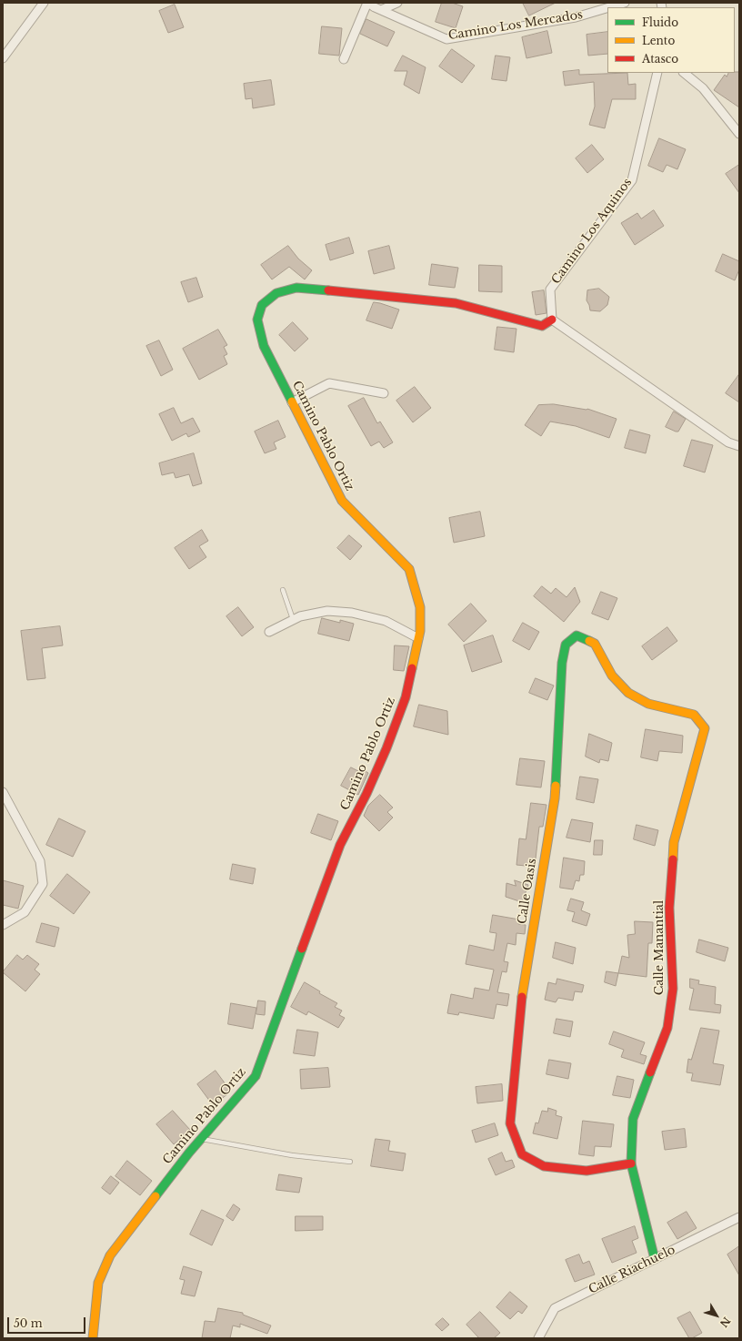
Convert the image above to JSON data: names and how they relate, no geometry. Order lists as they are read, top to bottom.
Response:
{
  "streets": {
    "street": [
      "Camino Los Mercados",
      "Camino Los Aquinos",
      "Camino Pablo Ortiz",
      "Calle Oasis",
      "Calle Manantial",
      "Calle Riachuelo"
    ]
  },
  "crossings": [
    ["Camino Los Aquinos", "Camino Pablo Ortiz"],
    ["Calle Oasis", "Calle Manantial"],
    ["Calle Manantial", "Calle Riachuelo"]
  ],
  "legend": ["Fluido", "Lento", "Atasco"],
  "scale_bar": "50 m",
  "north": "bottom right"
}
